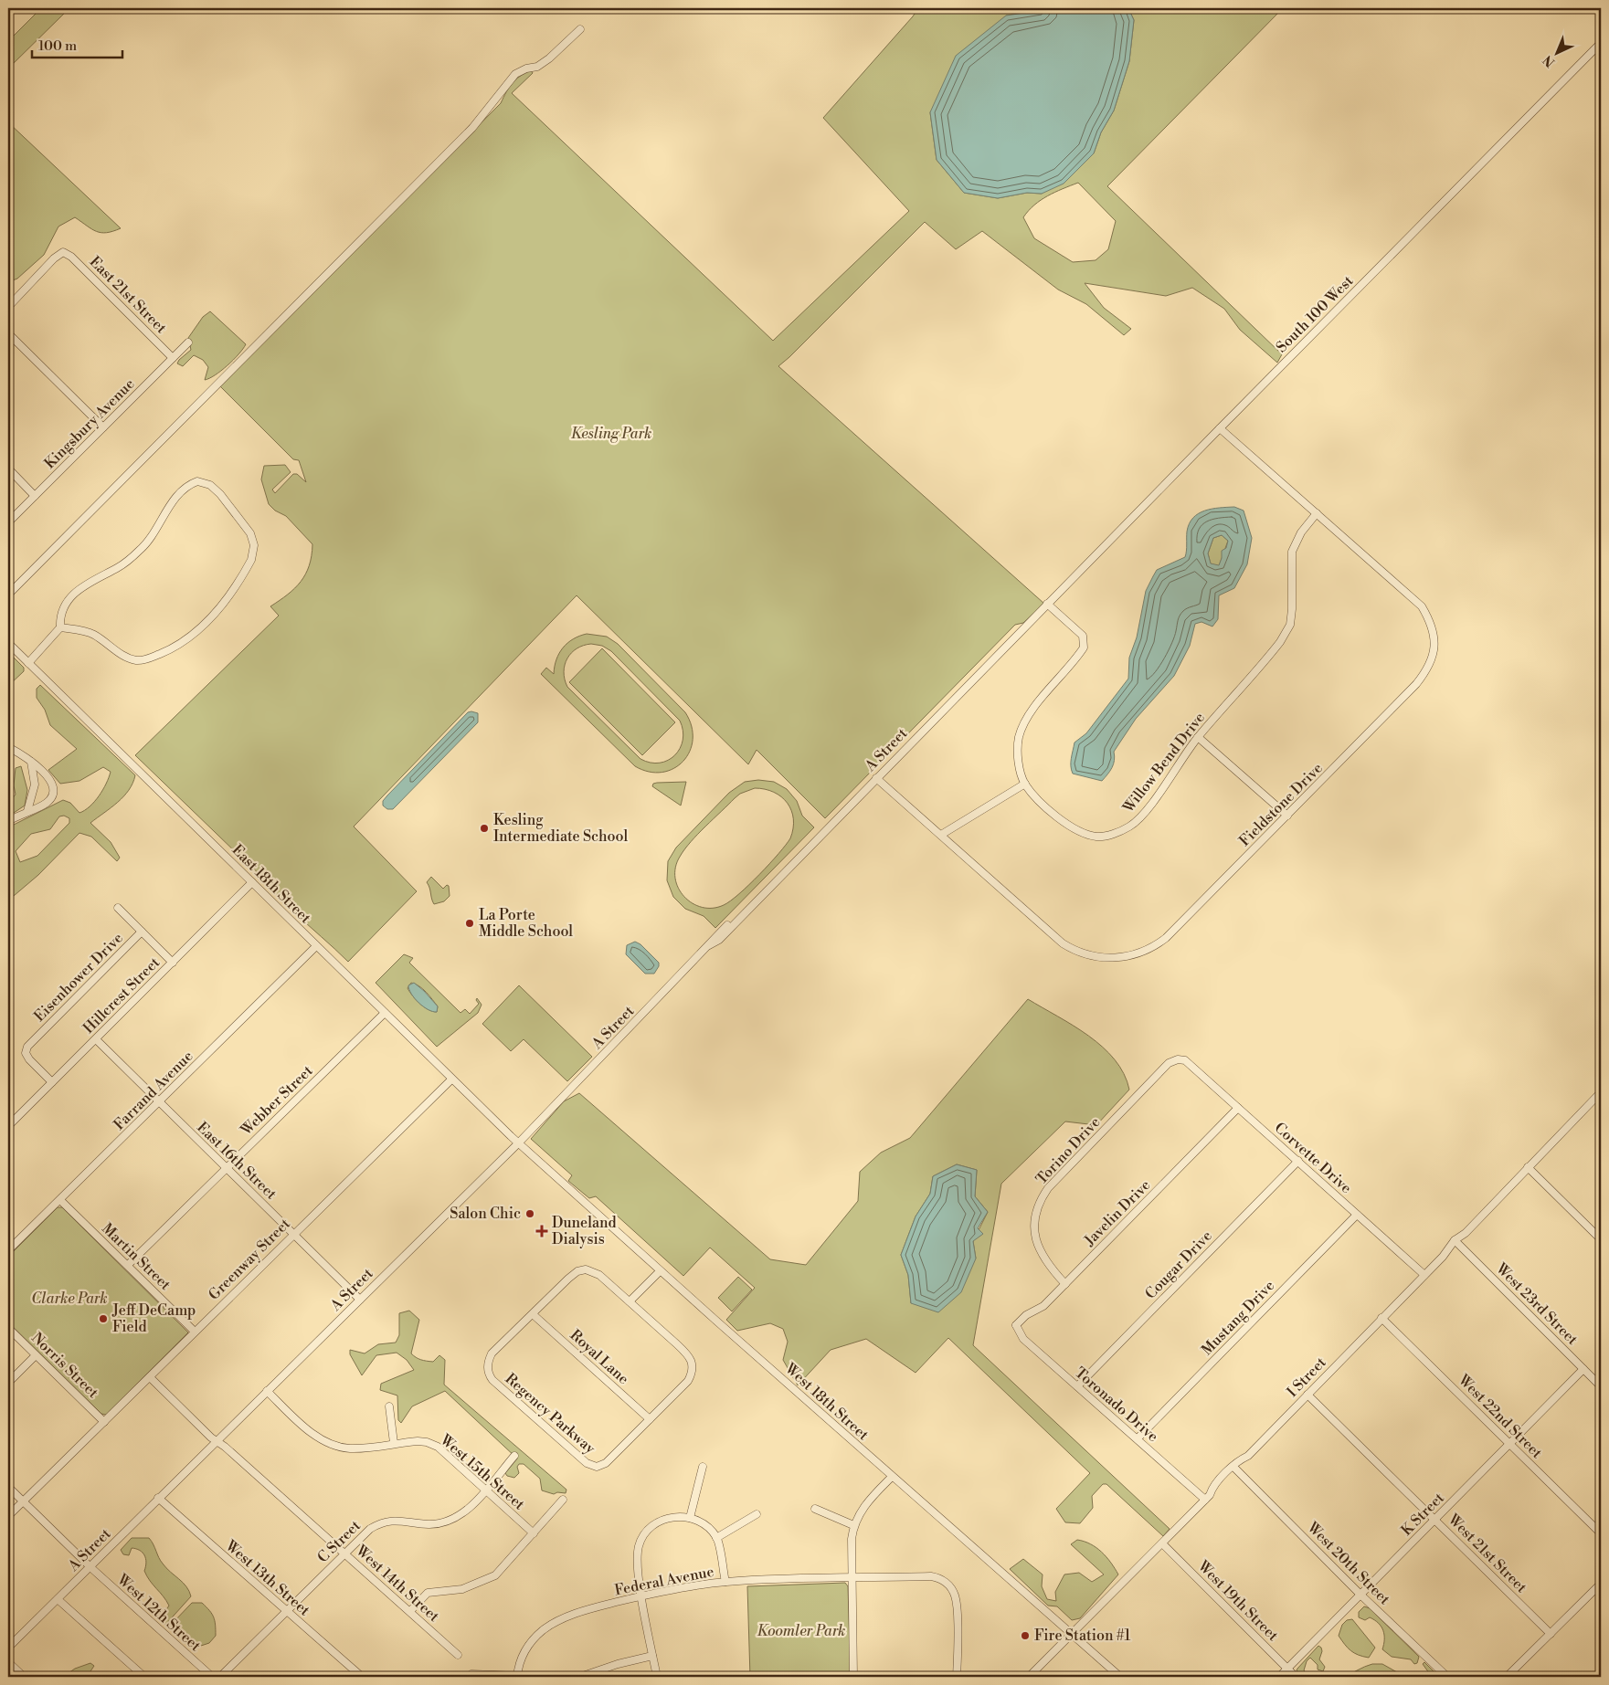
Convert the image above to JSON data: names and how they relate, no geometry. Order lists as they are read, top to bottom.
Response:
{
  "streets": {
    "street": [
      "East 21st Street",
      "South 100 West",
      "Kingsbury Avenue",
      "A Street",
      "Willow Bend Drive",
      "Fieldstone Drive",
      "East 18th Street",
      "Eisenhower Drive",
      "Hillcrest Street",
      "Farrand Avenue",
      "Webber Street",
      "Torino Drive",
      "Corvette Drive",
      "East 16th Street",
      "Javelin Drive",
      "Martin Street",
      "Greenway Street",
      "Cougar Drive",
      "West 23rd Street",
      "Mustang Drive",
      "Royal Lane",
      "Norris Street",
      "I Street",
      "West 18th Street",
      "Toronado Drive",
      "Regency Parkway",
      "West 22nd Street",
      "West 15th Street",
      "K Street",
      "C Street",
      "West 21st Street",
      "West 20th Street",
      "West 13th Street",
      "Federal Avenue",
      "West 14th Street",
      "West 19th Street",
      "West 12th Street"
    ]
  },
  "crossings": [
    ["East 21st Street", "Kingsbury Avenue"],
    ["South 100 West", "A Street"],
    ["South 100 West", "Willow Bend Drive"],
    ["South 100 West", "Fieldstone Drive"],
    ["A Street", "Willow Bend Drive"],
    ["A Street", "Fieldstone Drive"],
    ["A Street", "East 18th Street"],
    ["A Street", "East 16th Street"],
    ["A Street", "West 18th Street"],
    ["A Street", "West 15th Street"],
    ["A Street", "West 13th Street"],
    ["A Street", "West 14th Street"],
    ["A Street", "West 12th Street"],
    ["Willow Bend Drive", "Fieldstone Drive"],
    ["East 18th Street", "Hillcrest Street"],
    ["East 18th Street", "Farrand Avenue"],
    ["East 18th Street", "Webber Street"],
    ["East 18th Street", "Greenway Street"],
    ["East 18th Street", "West 18th Street"],
    ["Eisenhower Drive", "Hillcrest Street"],
    ["Hillcrest Street", "East 16th Street"],
    ["Farrand Avenue", "East 16th Street"],
    ["Farrand Avenue", "Martin Street"],
    ["Webber Street", "East 16th Street"],
    ["Webber Street", "Martin Street"],
    ["Torino Drive", "Corvette Drive"],
    ["Torino Drive", "Javelin Drive"],
    ["Corvette Drive", "Javelin Drive"],
    ["Corvette Drive", "Cougar Drive"],
    ["Corvette Drive", "Mustang Drive"],
    ["Corvette Drive", "I Street"],
    ["East 16th Street", "Greenway Street"],
    ["Javelin Drive", "Toronado Drive"],
    ["Martin Street", "Greenway Street"],
    ["Greenway Street", "Norris Street"],
    ["Greenway Street", "West 14th Street"],
    ["Greenway Street", "West 12th Street"],
    ["Cougar Drive", "Toronado Drive"],
    ["West 23rd Street", "I Street"],
    ["West 23rd Street", "K Street"],
    ["Mustang Drive", "Toronado Drive"],
    ["Royal Lane", "Regency Parkway"],
    ["I Street", "West 18th Street"],
    ["I Street", "Toronado Drive"],
    ["I Street", "West 22nd Street"],
    ["I Street", "West 21st Street"],
    ["I Street", "West 20th Street"],
    ["I Street", "West 19th Street"],
    ["West 22nd Street", "K Street"],
    ["West 15th Street", "C Street"],
    ["K Street", "West 21st Street"],
    ["K Street", "West 20th Street"],
    ["K Street", "West 19th Street"],
    ["C Street", "West 13th Street"],
    ["C Street", "West 14th Street"]
  ],
  "parks": ["Kesling Park", "Clarke Park", "Koomler Park"],
  "places": {
    "other": [
      "Kesling Intermediate School",
      "La Porte Middle School",
      "Salon Chic",
      "Jeff DeCamp Field",
      "Fire Station #1"
    ],
    "health": ["Duneland Dialysis"]
  },
  "scale_bar": "100 m",
  "north": "bottom left"
}
